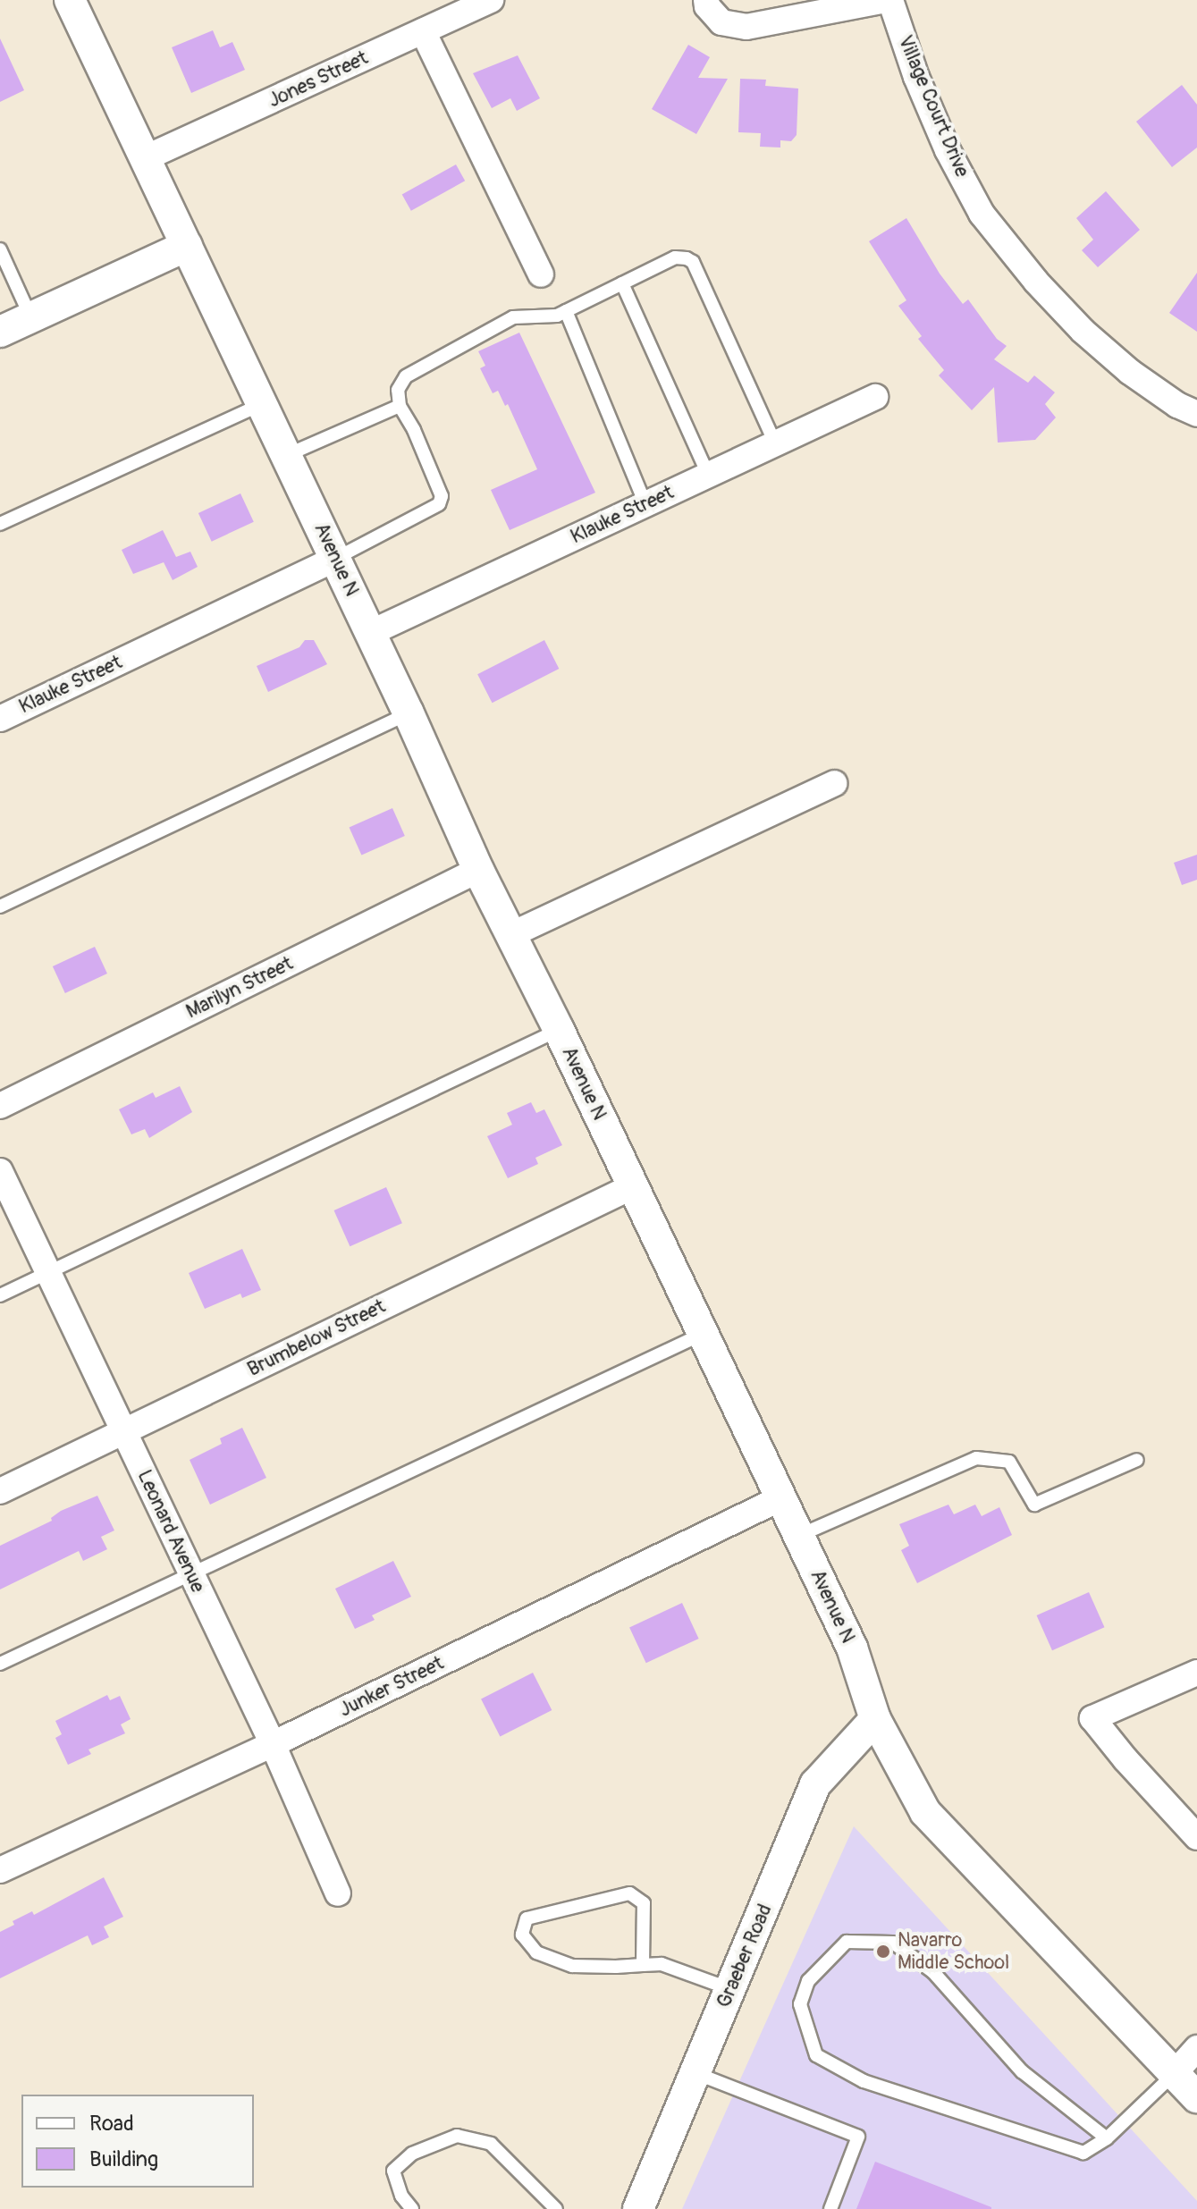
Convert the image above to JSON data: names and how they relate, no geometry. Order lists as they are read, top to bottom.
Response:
{
  "streets": {
    "street": [
      "Jones Street",
      "Village Court Drive",
      "Klauke Street",
      "Avenue N",
      "Marilyn Street",
      "Brumbelow Street",
      "Leonard Avenue",
      "Junker Street",
      "Graeber Road"
    ]
  },
  "crossings": [
    ["Jones Street", "Avenue N"],
    ["Klauke Street", "Avenue N"],
    ["Avenue N", "Marilyn Street"],
    ["Avenue N", "Brumbelow Street"],
    ["Avenue N", "Junker Street"],
    ["Avenue N", "Graeber Road"],
    ["Brumbelow Street", "Leonard Avenue"],
    ["Leonard Avenue", "Junker Street"]
  ],
  "places": ["Navarro Middle School"],
  "legend": ["Road", "Building"]
}
